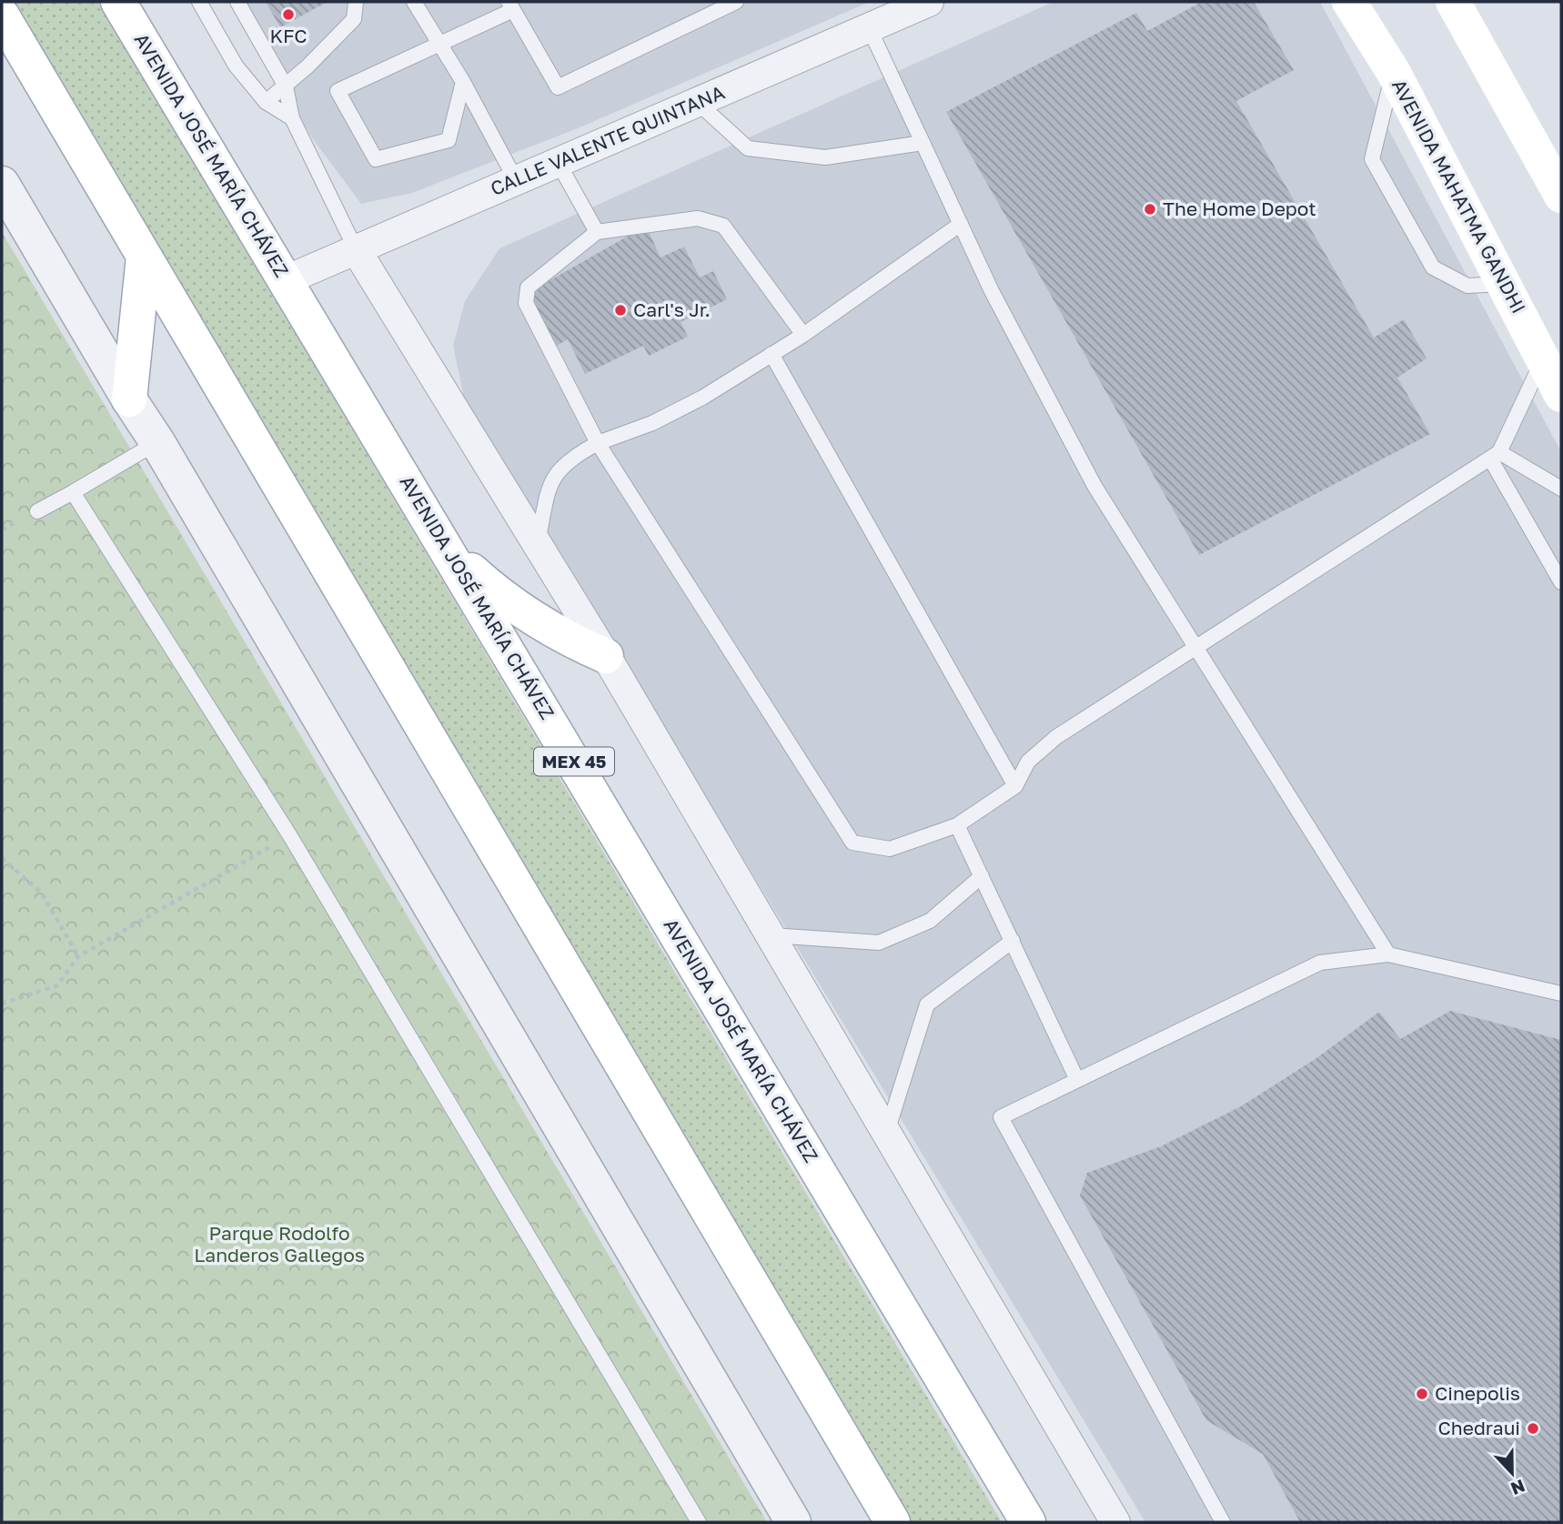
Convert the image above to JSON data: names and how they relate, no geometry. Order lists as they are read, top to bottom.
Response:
{
  "streets": {
    "main road": ["AVENIDA JOSÉ MARÍA CHÁVEZ", "AVENIDA MAHATMA GANDHI", "MEX 45"],
    "street": ["CALLE VALENTE QUINTANA"]
  },
  "crossings": [
    ["CALLE VALENTE QUINTANA", "AVENIDA JOSÉ MARÍA CHÁVEZ"]
  ],
  "parks": ["Parque Rodolfo Landeros Gallegos"],
  "places": [
    "KFC",
    "The Home Depot",
    "Carl's Jr.",
    "Cinepolis",
    "Chedraui"
  ],
  "north": "bottom"
}
